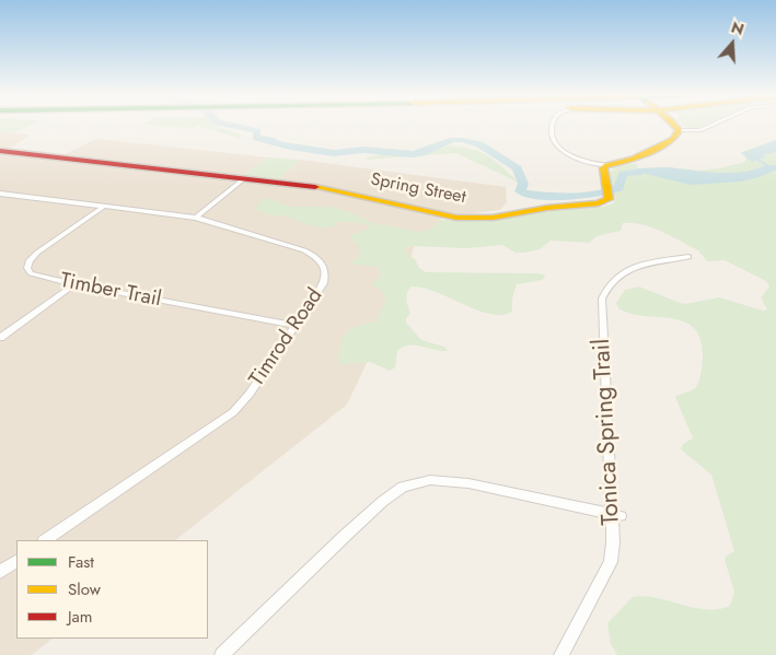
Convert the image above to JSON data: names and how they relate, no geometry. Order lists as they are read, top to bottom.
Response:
{
  "streets": {
    "main road": ["Spring Street"],
    "street": ["Timber Trail", "Timrod Road", "Tonica Spring Trail"]
  },
  "crossings": [
    ["Timber Trail", "Timrod Road"]
  ],
  "legend": ["Fast", "Slow", "Jam"],
  "north": "top"
}
